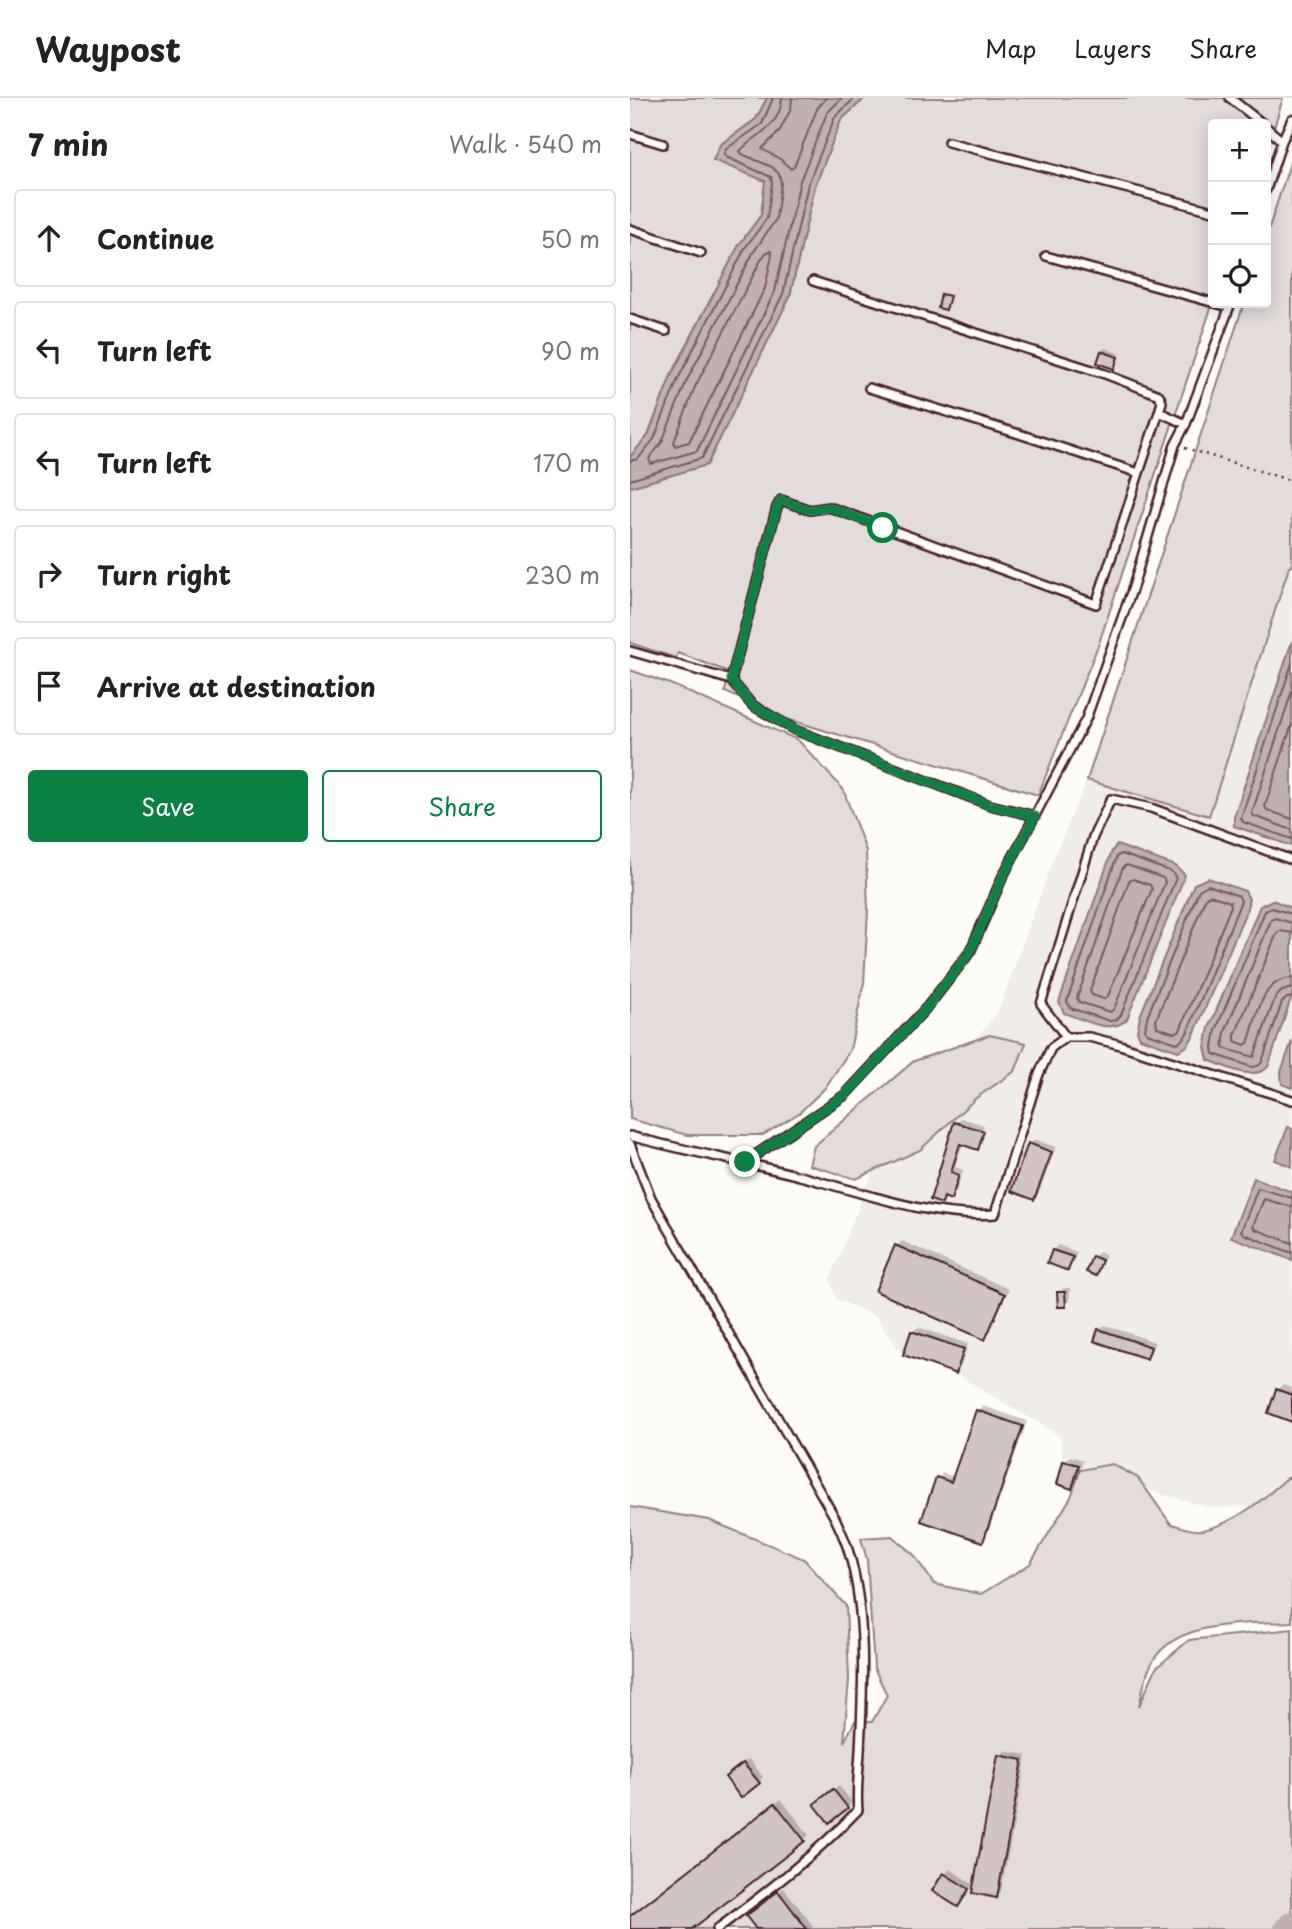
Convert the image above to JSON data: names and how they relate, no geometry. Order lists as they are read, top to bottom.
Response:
{
  "page": {
    "header": "Waypost",
    "nav": ["Map", "Layers", "Share"],
    "heading": ["7 min", "Walk · 540 m"],
    "map_buttons": ["+", "−"],
    "list": [
      ["Continue", "50 m"],
      ["Turn left", "90 m"],
      ["Turn left", "170 m"],
      ["Turn right", "230 m"],
      "Arrive at destination"
    ],
    "buttons": ["Save", "Share"]
  }
}
